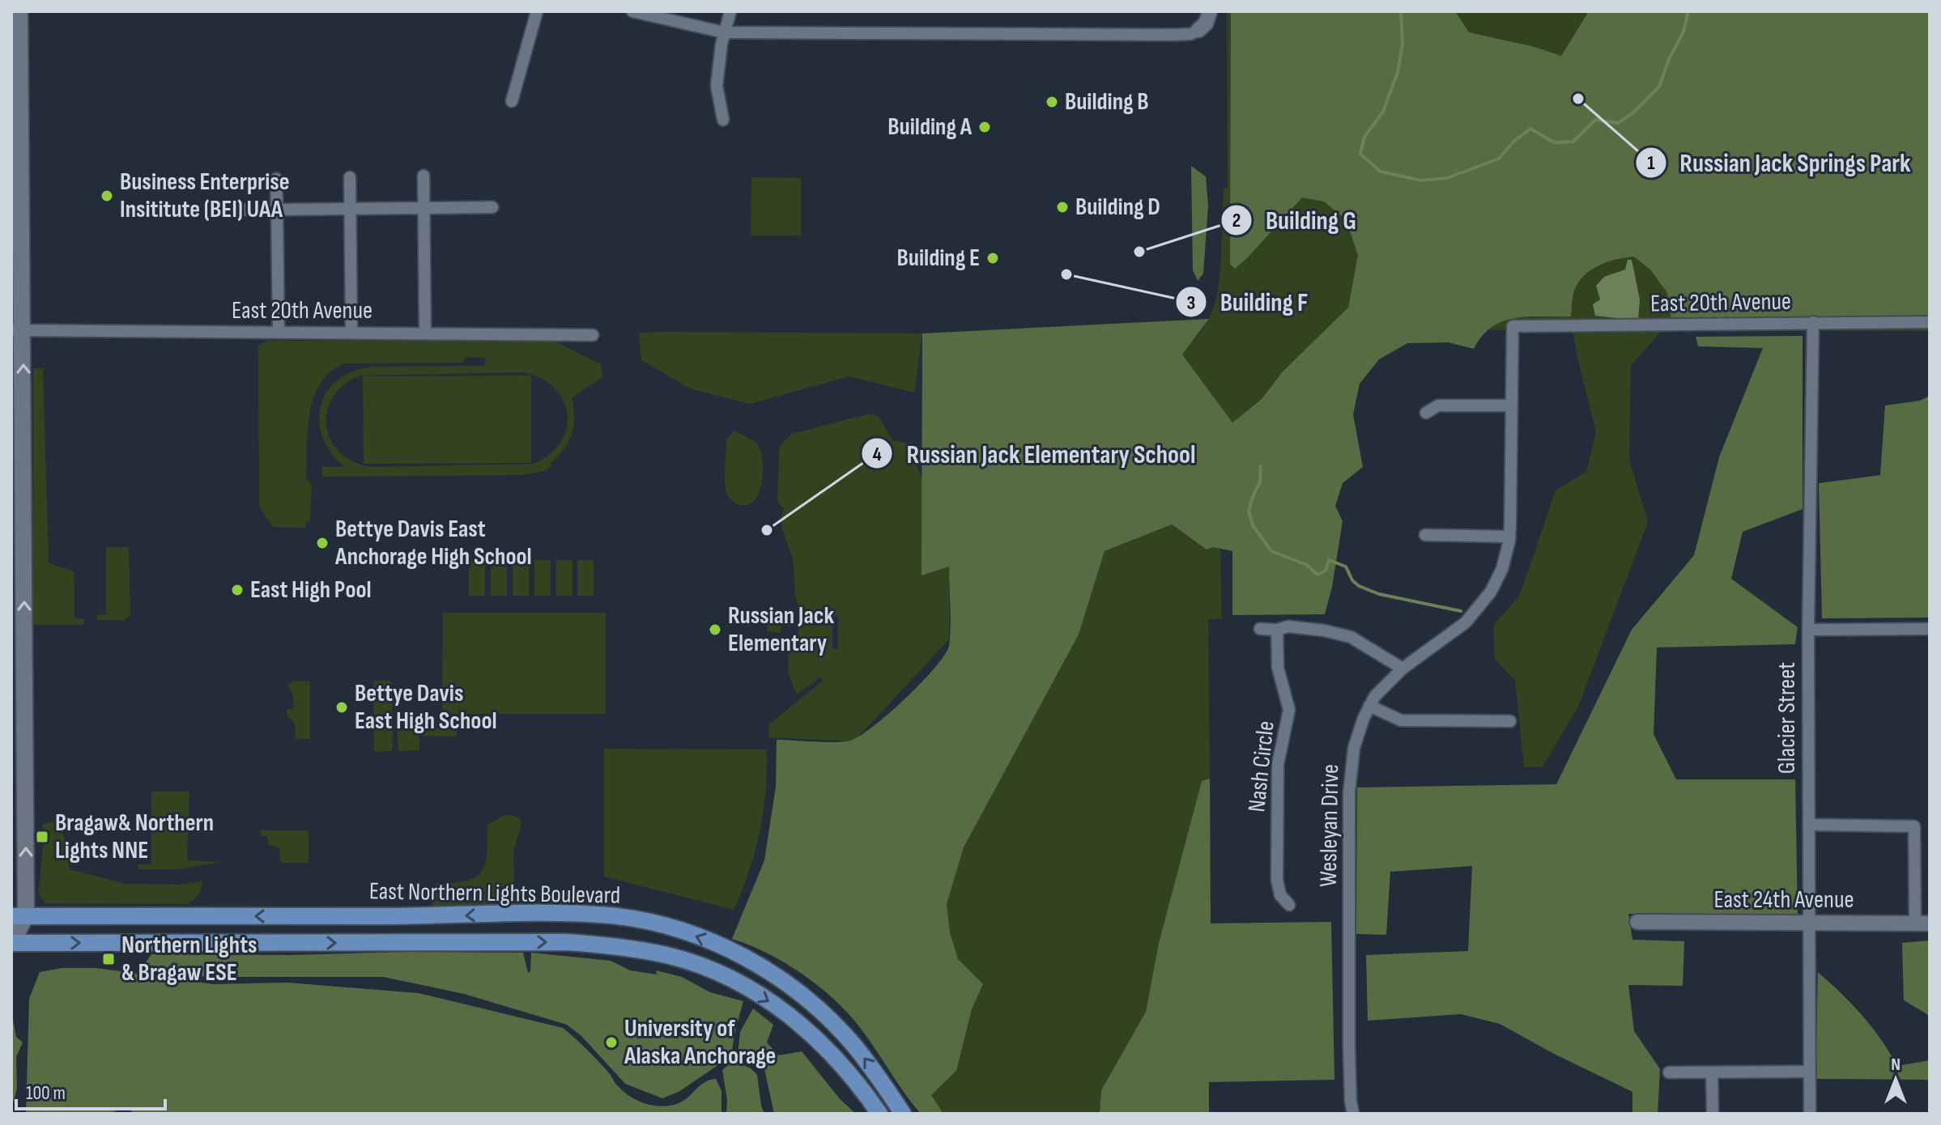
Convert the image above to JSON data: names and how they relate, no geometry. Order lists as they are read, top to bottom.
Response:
{
  "streets": {
    "main road": ["East Northern Lights Boulevard"],
    "street": [
      "East 20th Avenue",
      "Glacier Street",
      "Nash Circle",
      "Wesleyan Drive",
      "East 24th Avenue"
    ]
  },
  "crossings": [
    ["East 20th Avenue", "Glacier Street"],
    ["East 20th Avenue", "Wesleyan Drive"],
    ["Glacier Street", "East 24th Avenue"]
  ],
  "places": {
    "other": [
      "Russian Jack Springs Park",
      "Building B",
      "Building A",
      "Business Enterprise Insititute (BEI) UAA",
      "Building D",
      "Building G",
      "Building E",
      "Building F",
      "Russian Jack Elementary School",
      "Bettye Davis East Anchorage High School",
      "East High Pool",
      "Russian Jack Elementary",
      "Bettye Davis East High School",
      "University of Alaska Anchorage"
    ],
    "transit": ["Bragaw& Northern Lights NNE", "Northern Lights & Bragaw ESE"]
  },
  "scale_bar": "100 m",
  "north": "top"
}
